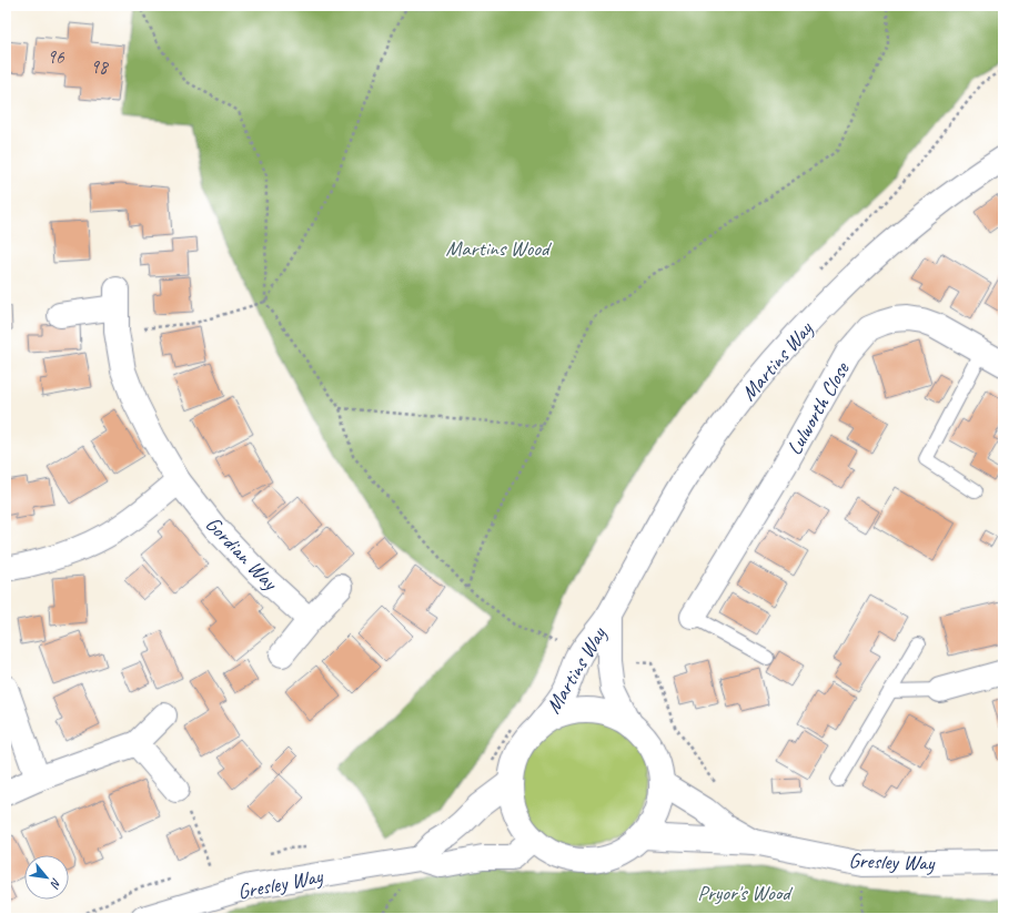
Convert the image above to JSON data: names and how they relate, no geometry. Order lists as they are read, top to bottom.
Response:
{
  "streets": {
    "street": [
      "Martins Way",
      "Lulworth Close",
      "Gordian Way",
      "Gresley Way"
    ]
  },
  "crossings": [
    ["Martins Way", "Gresley Way"]
  ],
  "parks": ["Martins Wood", "Pryor's Wood"],
  "house_numbers": ["96", "98"],
  "north": "bottom right"
}
